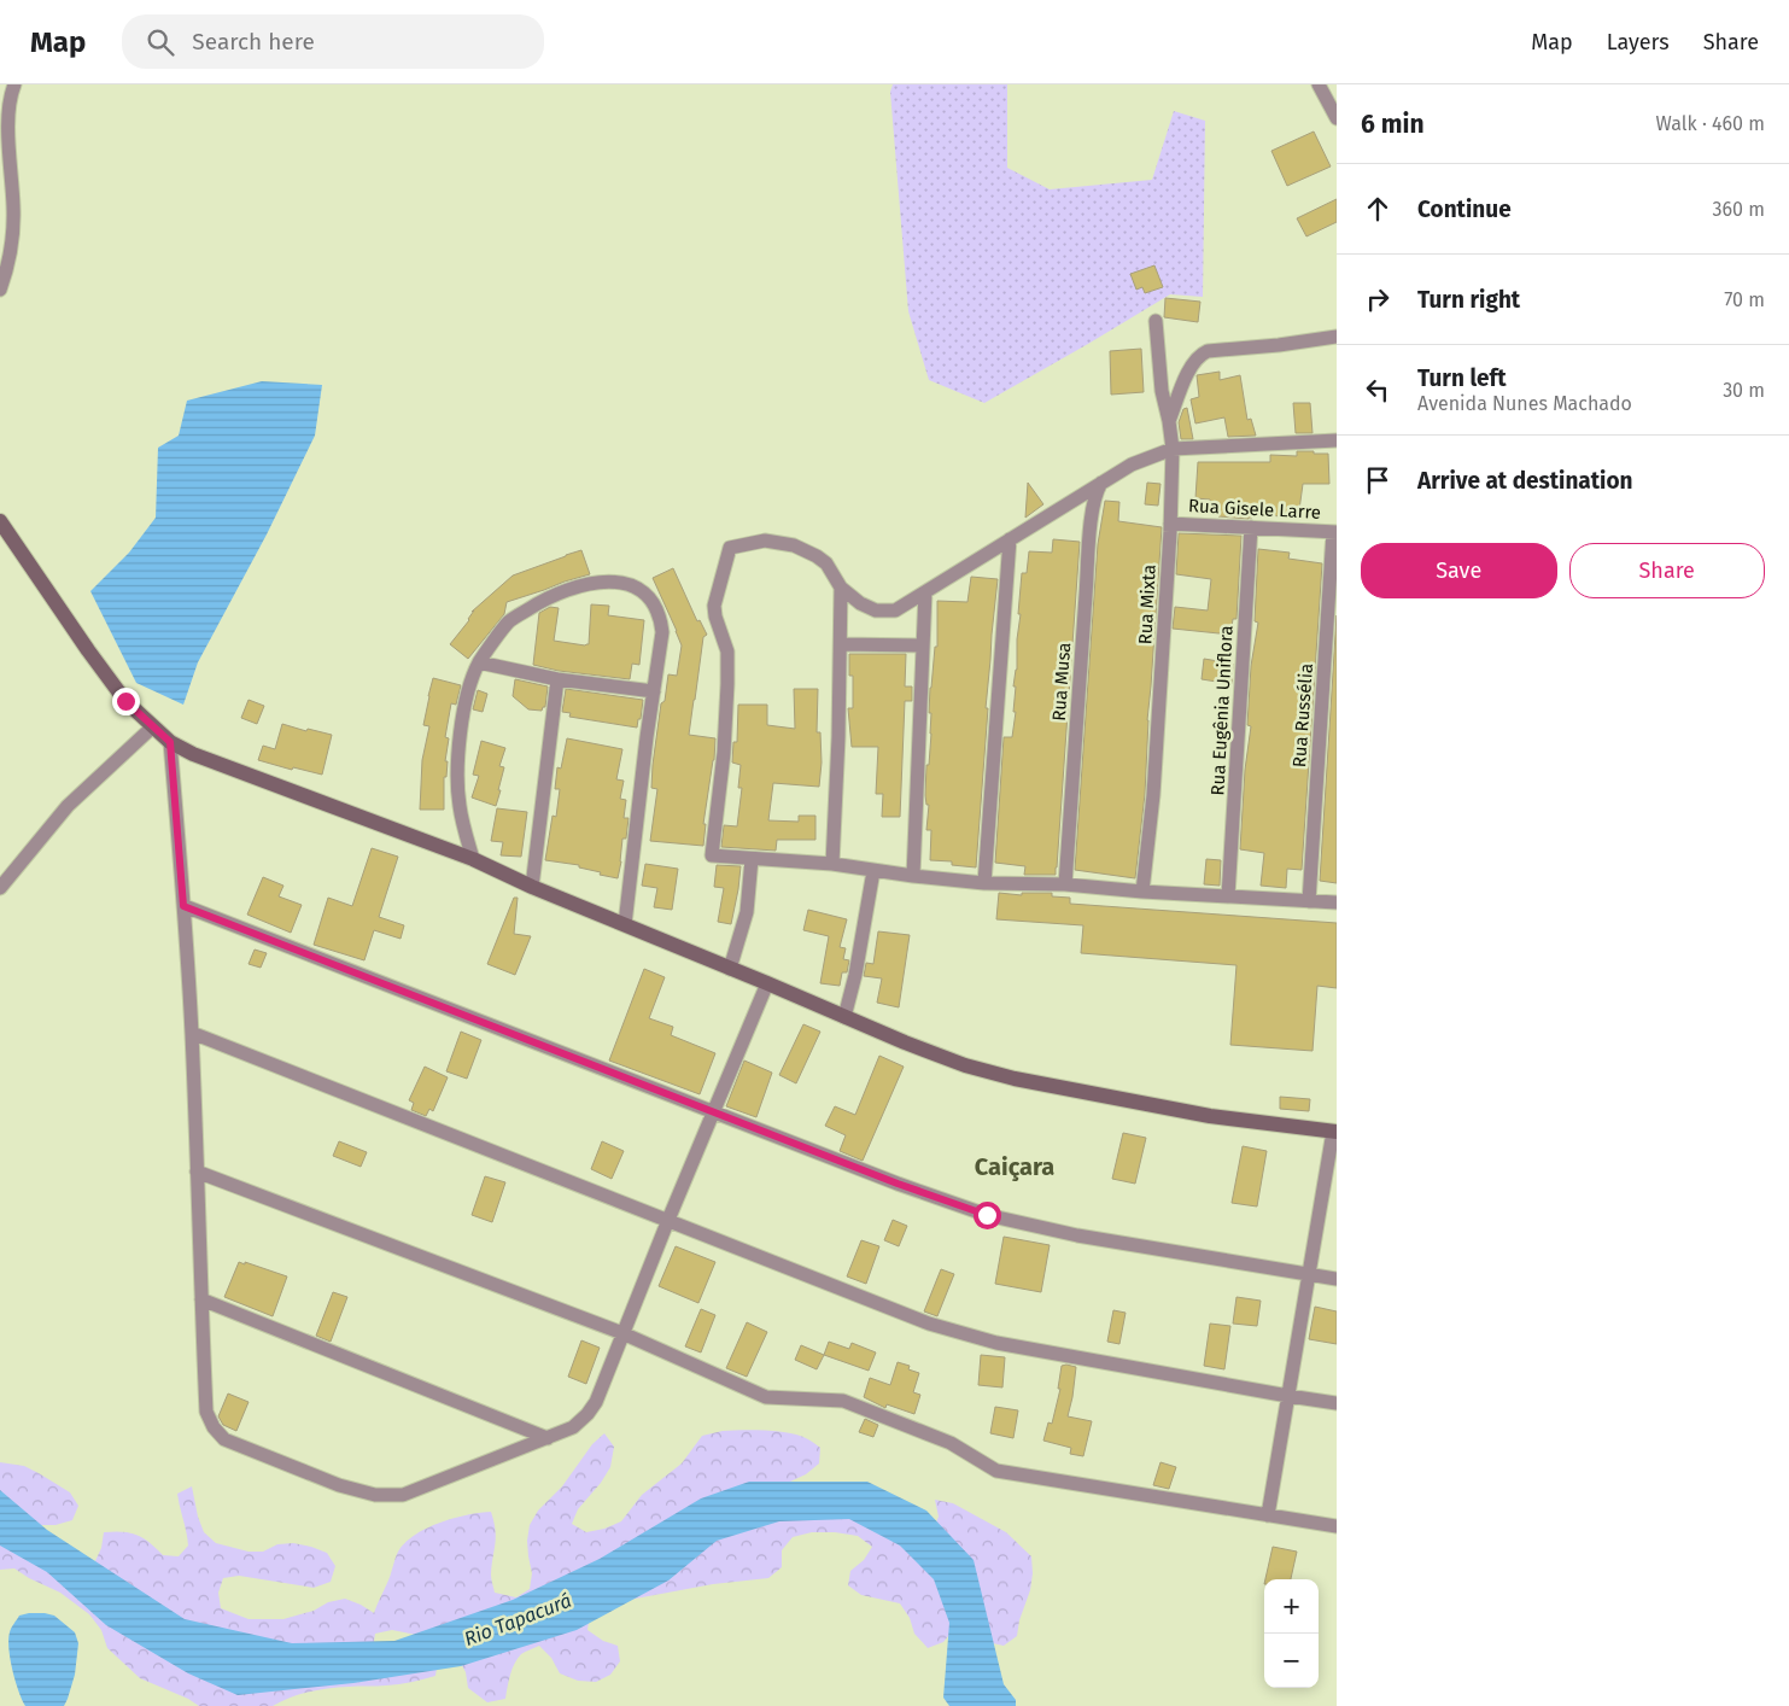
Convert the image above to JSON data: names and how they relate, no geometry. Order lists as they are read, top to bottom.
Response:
{
  "streets": {
    "street": [
      "Rua Gisele Larre",
      "Rua Mixta",
      "Rua Musa",
      "Rua Eugênia Uniflora",
      "Rua Russélia"
    ]
  },
  "crossings": [
    ["Rua Gisele Larre", "Rua Mixta"],
    ["Rua Gisele Larre", "Rua Eugênia Uniflora"],
    ["Rua Gisele Larre", "Rua Russélia"]
  ],
  "districts": ["Caiçara"],
  "water": ["Rio Tapacurá"],
  "page": {
    "header": "Map",
    "search": "Search here",
    "nav": ["Map", "Layers", "Share"],
    "heading": ["6 min", "Walk · 460 m"],
    "list": [
      ["Continue", "360 m"],
      ["Turn right", "70 m"],
      ["Turn left", "Avenida Nunes Machado", "30 m"],
      "Arrive at destination"
    ],
    "buttons": ["Save", "Share"],
    "map_buttons": ["+", "−"]
  }
}
